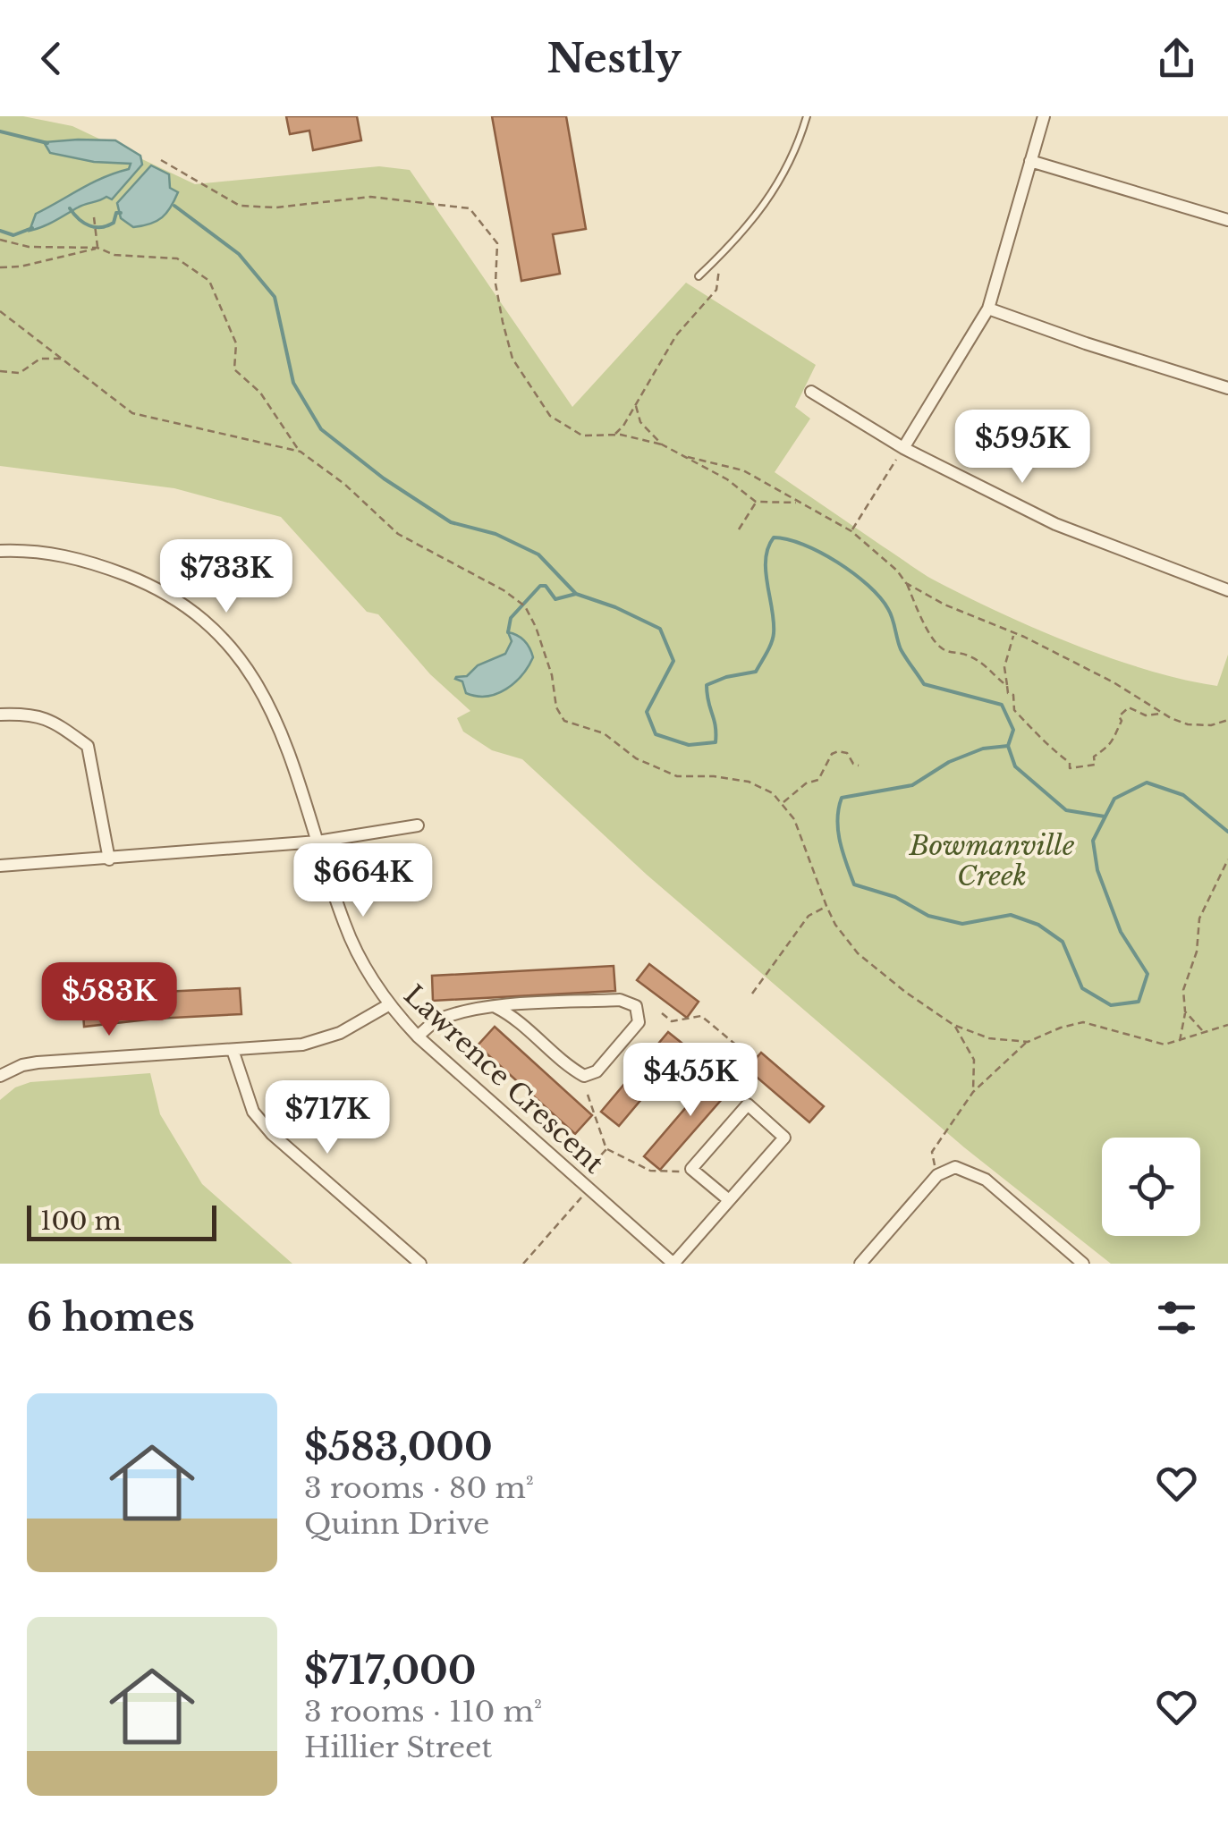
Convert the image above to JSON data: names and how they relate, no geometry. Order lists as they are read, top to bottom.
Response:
{
  "streets": {
    "street": ["Lawrence Crescent"]
  },
  "parks": ["Bowmanville Creek"],
  "scale_bar": "100 m",
  "page": {
    "header": "Nestly",
    "price": [
      "$595K",
      "$733K",
      "$664K",
      "$583K",
      "$455K",
      "$717K"
    ],
    "scale": "100 m",
    "heading": "6 homes",
    "list": [
      {
        "name": "$583,000",
        "note": "3 rooms · 80 m² · Quinn Drive"
      },
      {
        "name": "$717,000",
        "note": "3 rooms · 110 m² · Hillier Street"
      }
    ]
  }
}
